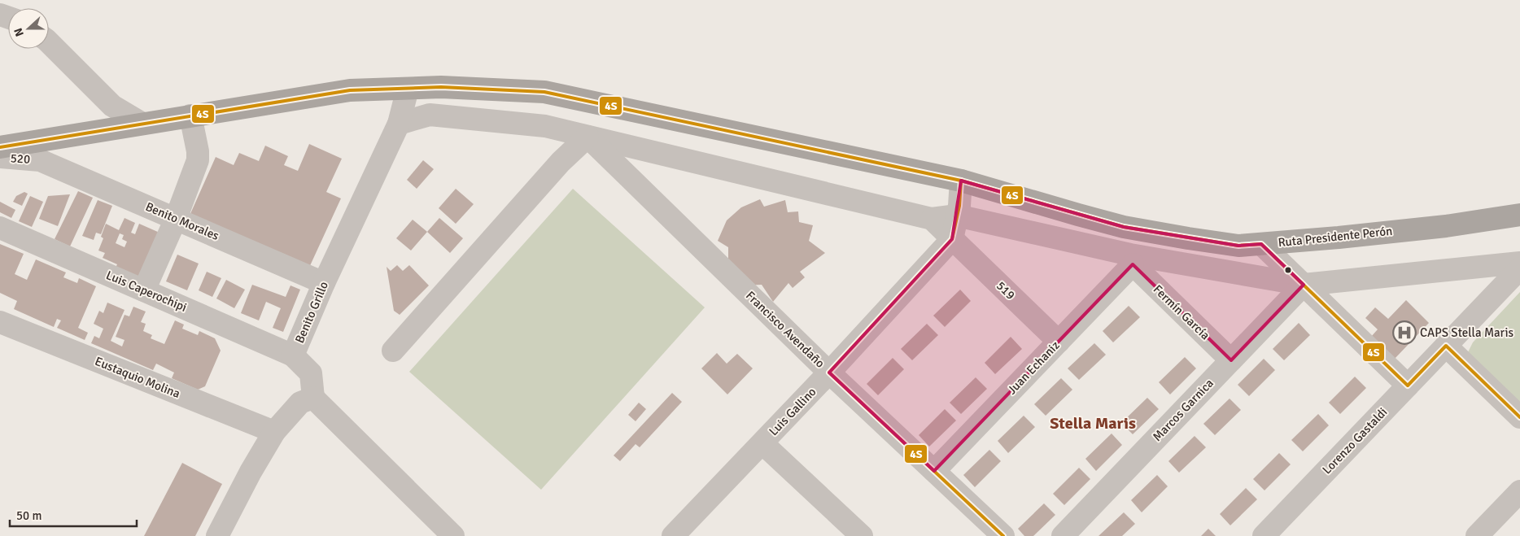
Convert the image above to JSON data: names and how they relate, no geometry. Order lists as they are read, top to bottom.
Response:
{
  "streets": {
    "main road": ["Ruta Presidente Perón"],
    "street": [
      "520",
      "Benito Morales",
      "519",
      "Luis Caperochipi",
      "Benito Grillo",
      "Fermín García",
      "Francisco Avendaño",
      "Juan Echaniz",
      "Eustaquio Molina",
      "Marcos Garnica",
      "Luis Gallino",
      "Lorenzo Gastaldi"
    ]
  },
  "crossings": [
    ["520", "Benito Morales"],
    ["Benito Morales", "Benito Grillo"],
    ["Ruta Presidente Perón", "Benito Grillo"],
    ["519", "Juan Echaniz"],
    ["519", "Luis Gallino"],
    ["Luis Caperochipi", "Benito Grillo"],
    ["Fermín García", "Juan Echaniz"],
    ["Fermín García", "Marcos Garnica"],
    ["Francisco Avendaño", "Juan Echaniz"],
    ["Francisco Avendaño", "Luis Gallino"]
  ],
  "districts": ["Stella Maris"],
  "places": {
    "hospital": ["CAPS Stella Maris"]
  },
  "lines": ["transit line 4S"],
  "scale_bar": "50 m",
  "north": "left"
}
